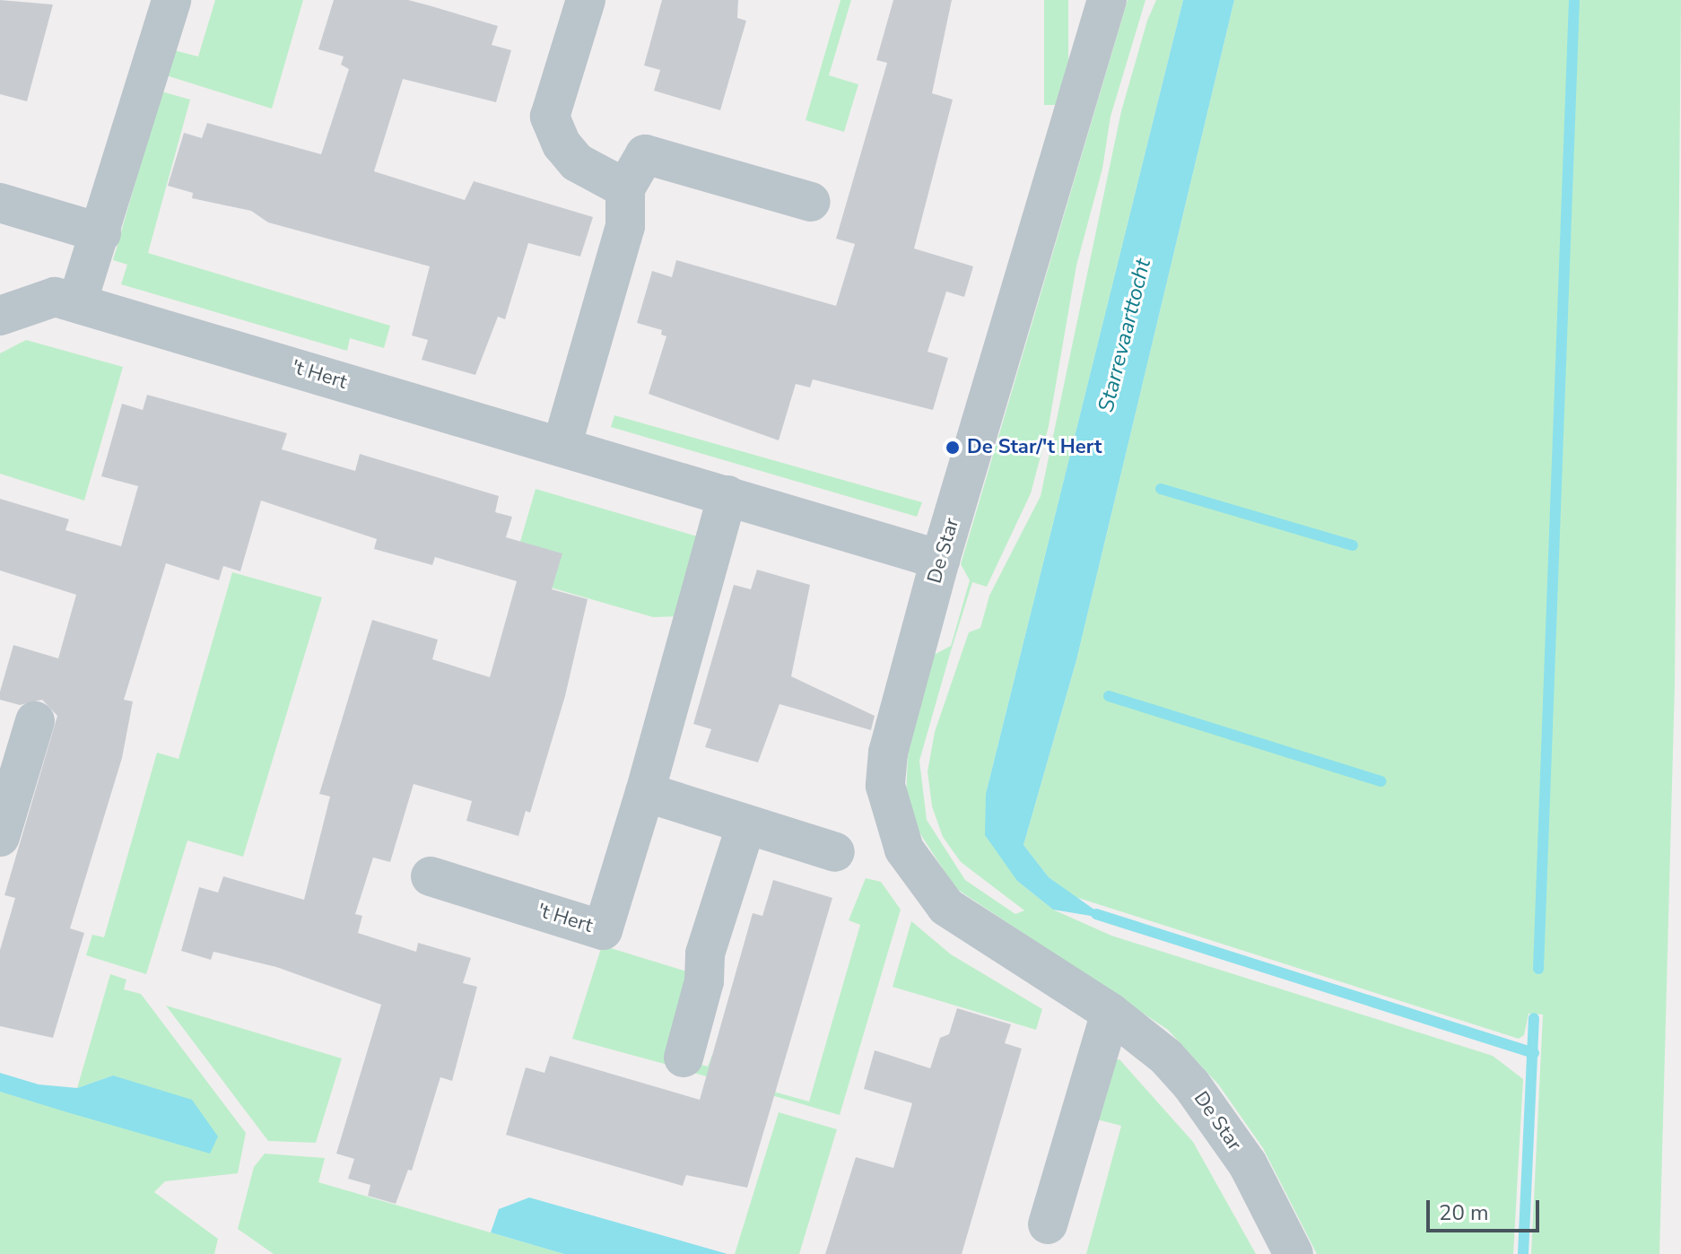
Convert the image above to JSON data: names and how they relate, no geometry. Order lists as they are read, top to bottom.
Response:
{
  "streets": {
    "street": ["'t Hert", "De Star"]
  },
  "crossings": [
    ["'t Hert", "De Star"]
  ],
  "water": ["Starrevaarttocht"],
  "places": ["De Star/'t Hert"],
  "scale_bar": "20 m"
}
